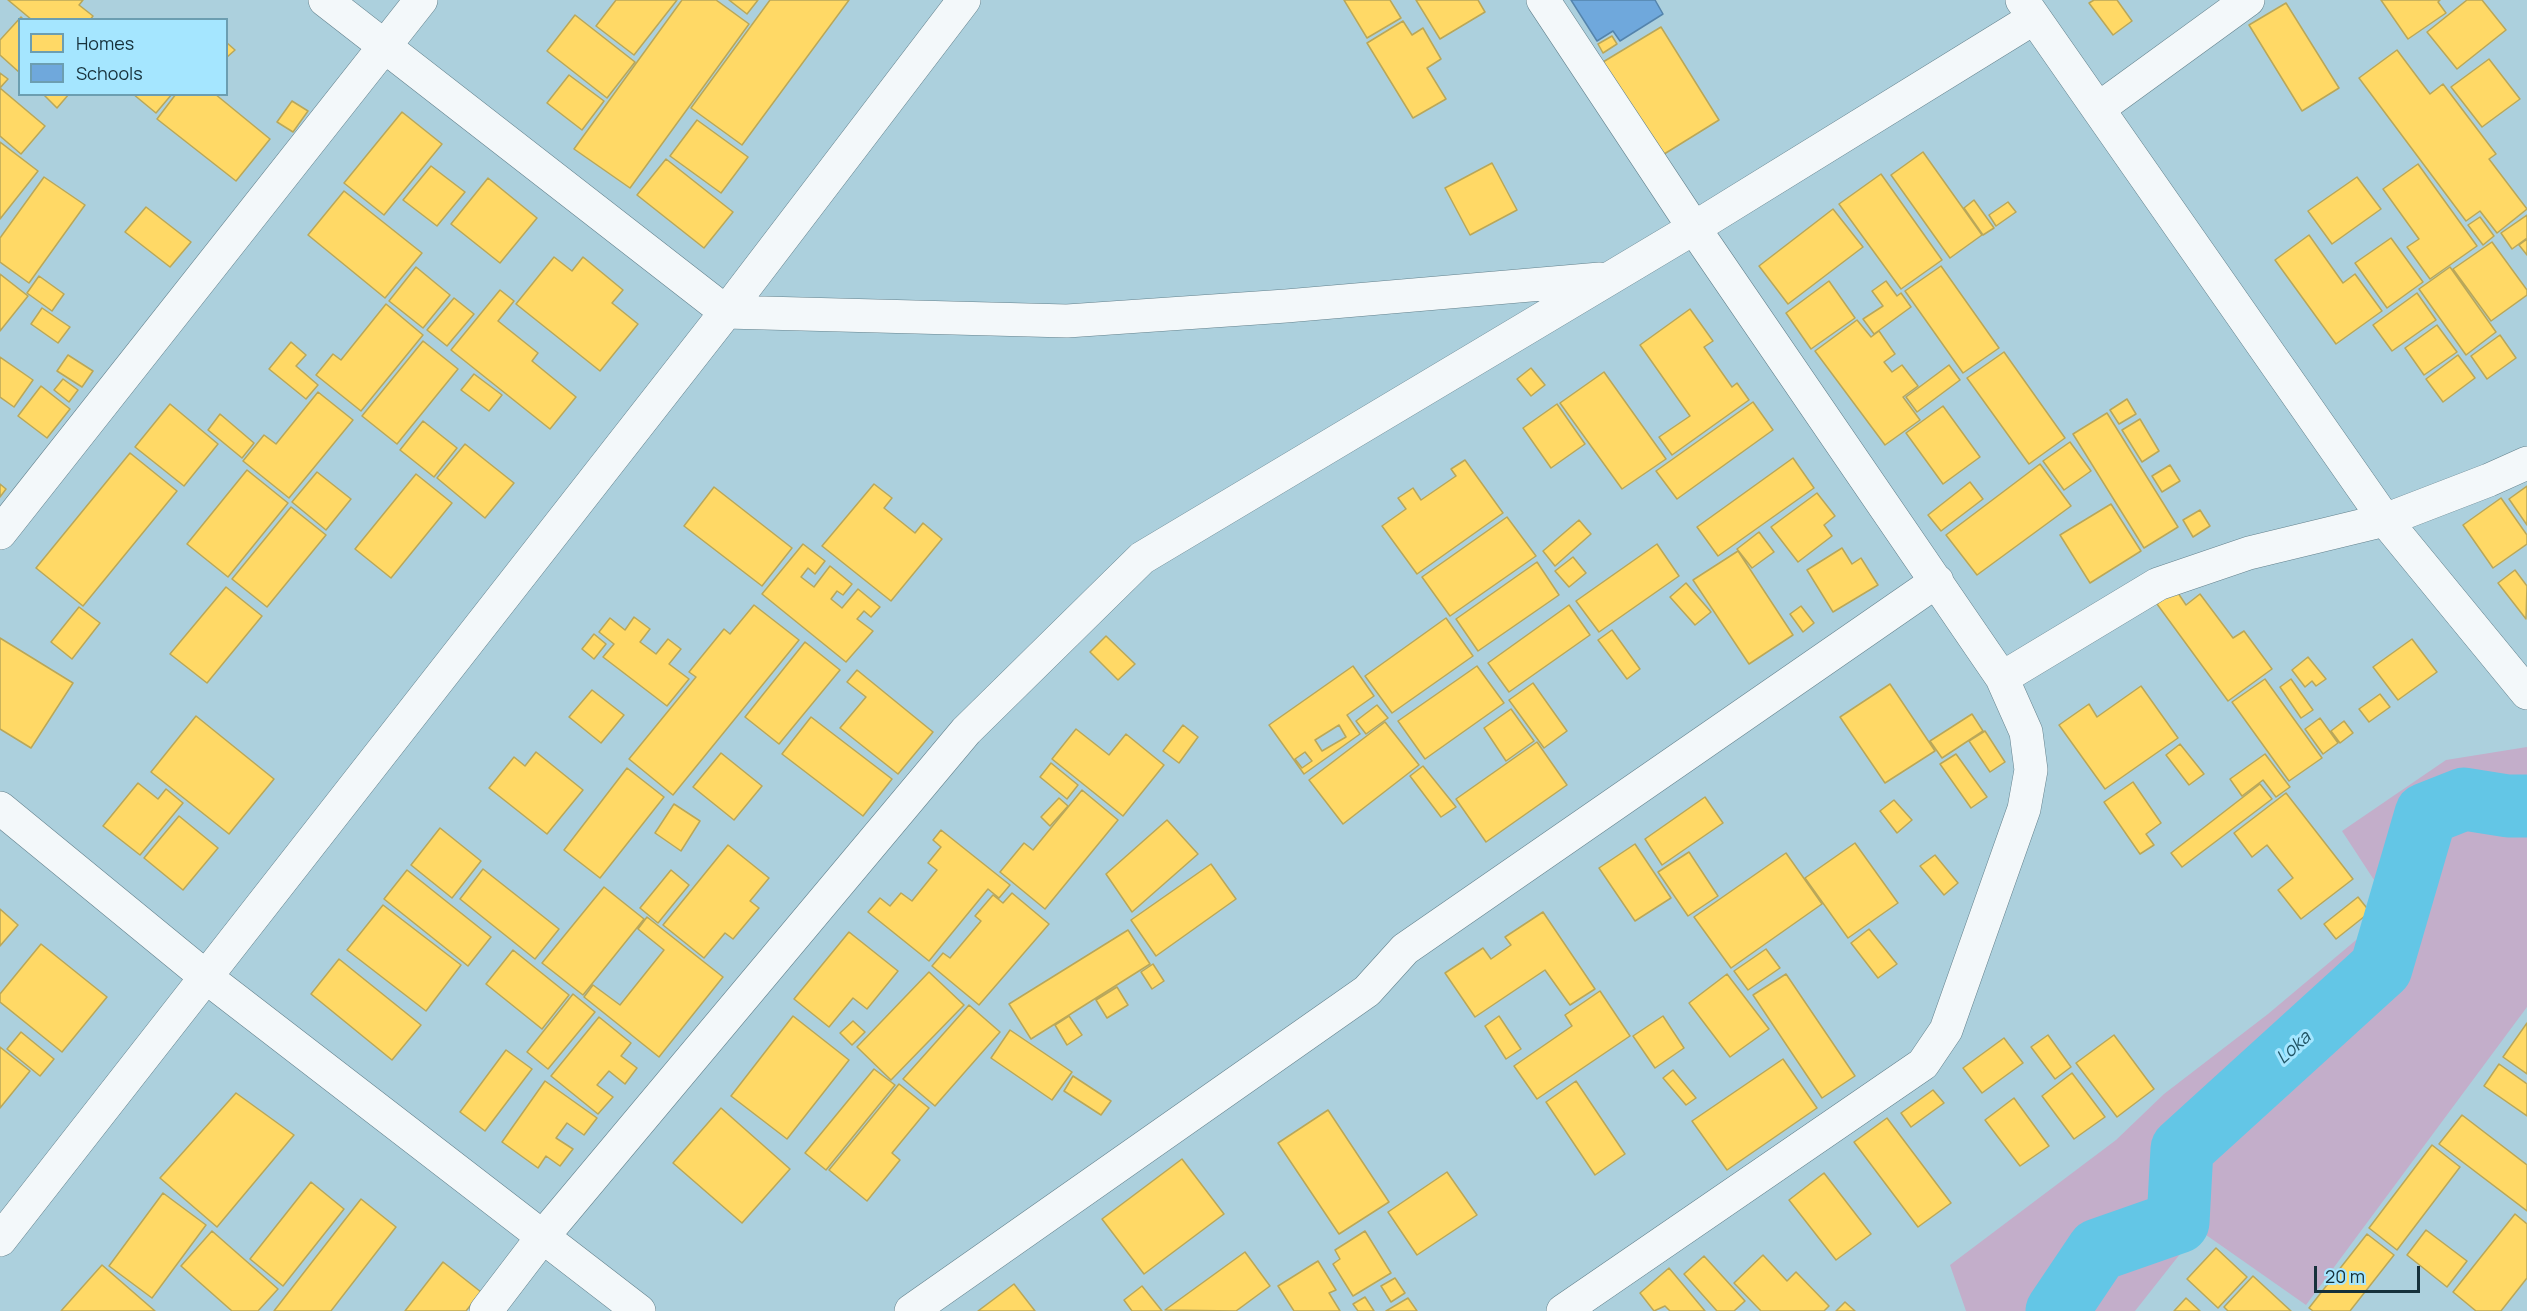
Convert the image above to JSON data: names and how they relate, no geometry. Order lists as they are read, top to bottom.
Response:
{
  "water": ["Loka"],
  "legend": ["Homes", "Schools"],
  "scale_bar": "20 m"
}
